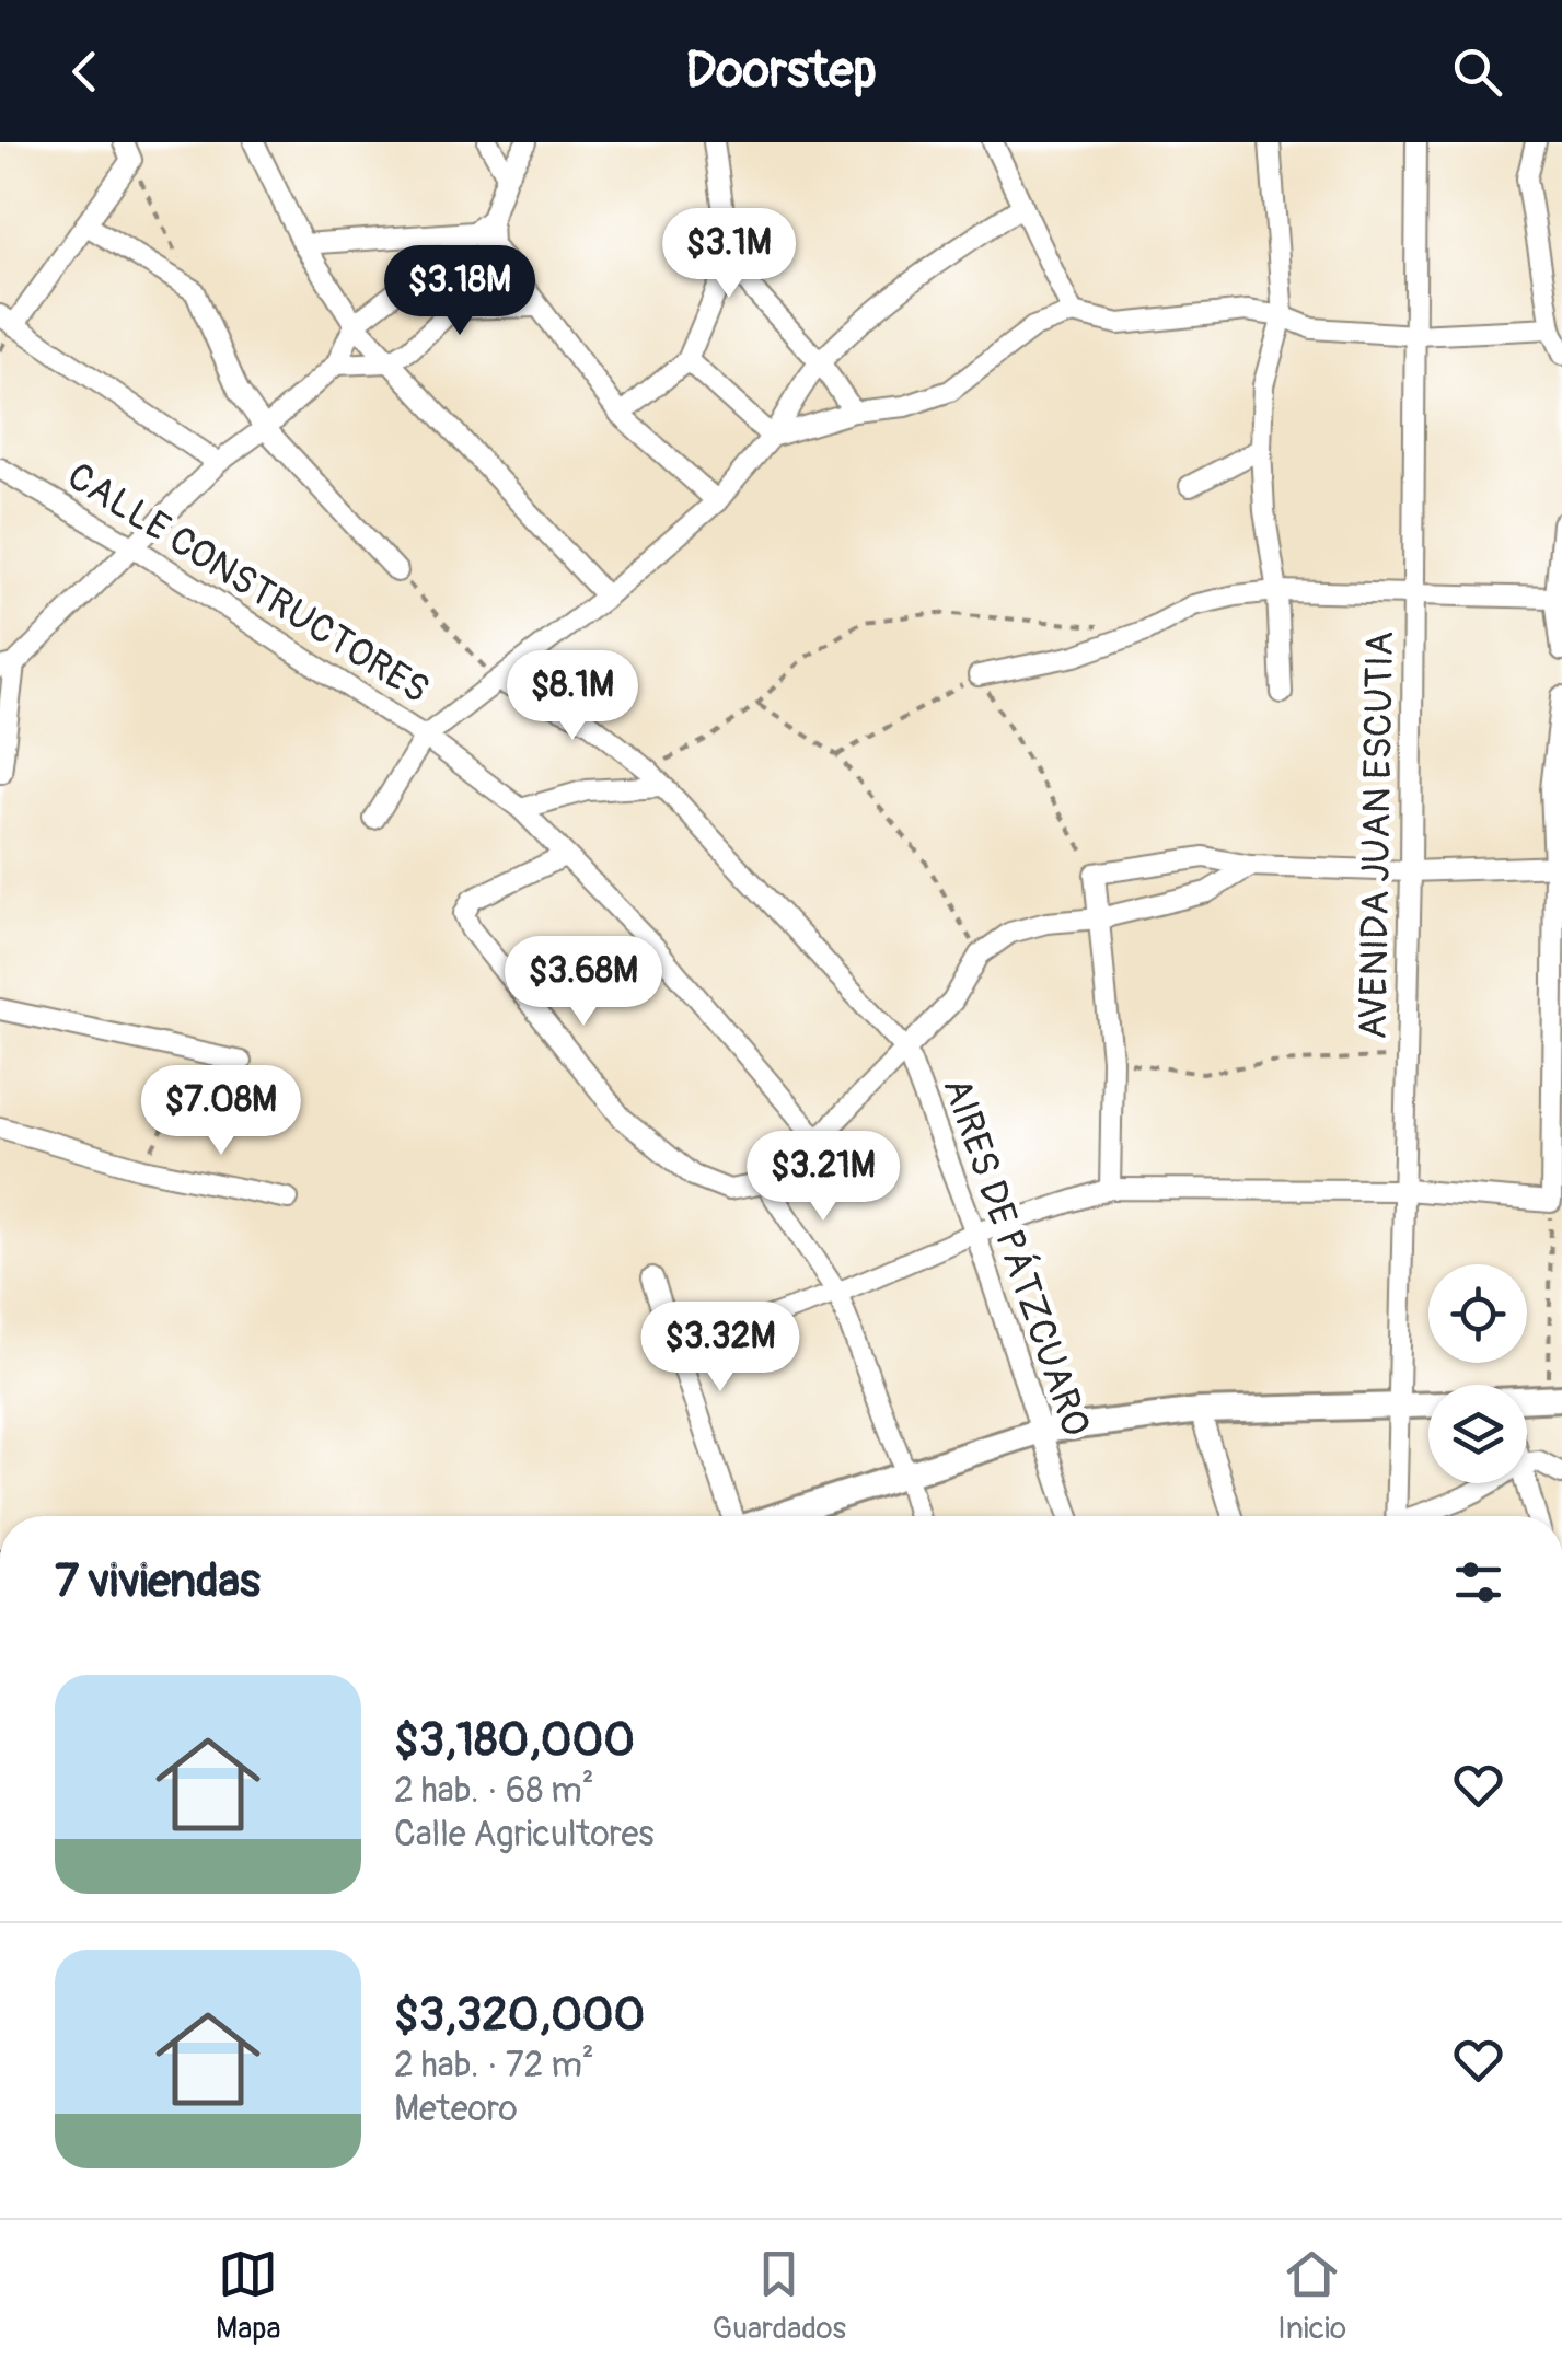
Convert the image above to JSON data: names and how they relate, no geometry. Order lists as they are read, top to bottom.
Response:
{
  "streets": {
    "street": ["CALLE CONSTRUCTORES", "AVENIDA JUAN ESCUTIA", "AIRES DE PÁTZCUARO"]
  },
  "page": {
    "header": "Doorstep",
    "price": [
      "$3.1M",
      "$3.18M",
      "$8.1M",
      "$3.68M",
      "$7.08M",
      "$3.21M",
      "$3.32M"
    ],
    "heading": "7 viviendas",
    "list": [
      {
        "name": "$3,180,000",
        "note": "2 hab. · 68 m² · Calle Agricultores"
      },
      {
        "name": "$3,320,000",
        "note": "2 hab. · 72 m² · Meteoro"
      }
    ],
    "tabs": ["Mapa", "Guardados", "Inicio"]
  }
}
